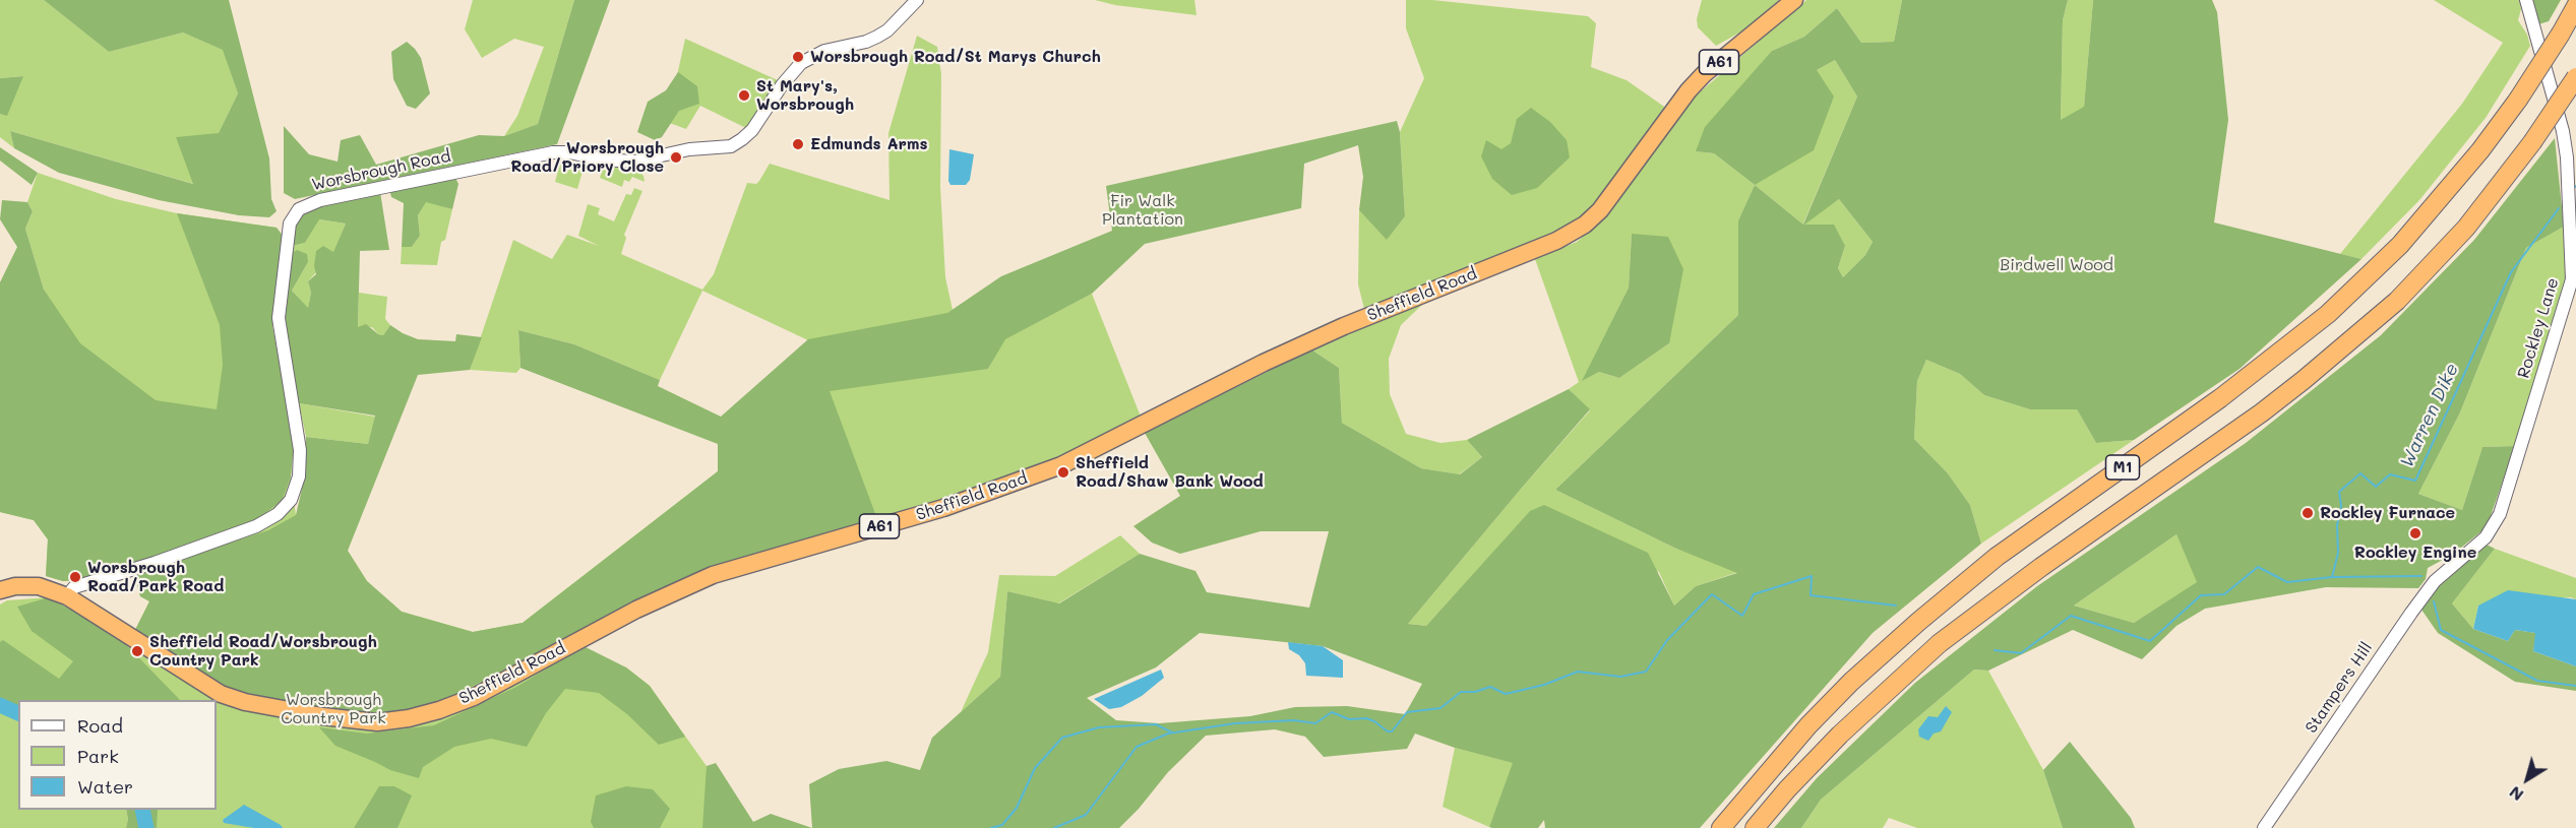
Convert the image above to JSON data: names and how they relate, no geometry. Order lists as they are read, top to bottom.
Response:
{
  "streets": {
    "highway": ["A61", "Sheffield Road", "M1"],
    "street": ["Worsbrough Road", "Rockley Lane", "Stampers Hill"]
  },
  "crossings": [
    ["A61", "Worsbrough Road"],
    ["A61", "Sheffield Road"],
    ["Worsbrough Road", "Sheffield Road"],
    ["Rockley Lane", "Stampers Hill"]
  ],
  "water": ["Warren Dike"],
  "parks": ["Fir Walk Plantation", "Birdwell Wood", "Worsbrough Country Park"],
  "places": [
    "Worsbrough Road/St Marys Church",
    "St Mary's, Worsbrough",
    "Edmunds Arms",
    "Worsbrough Road/Priory Close",
    "Sheffield Road/Shaw Bank Wood",
    "Rockley Furnace",
    "Rockley Engine",
    "Worsbrough Road/Park Road",
    "Sheffield Road/Worsbrough Country Park"
  ],
  "legend": ["Road", "Park", "Water"],
  "north": "bottom left"
}
